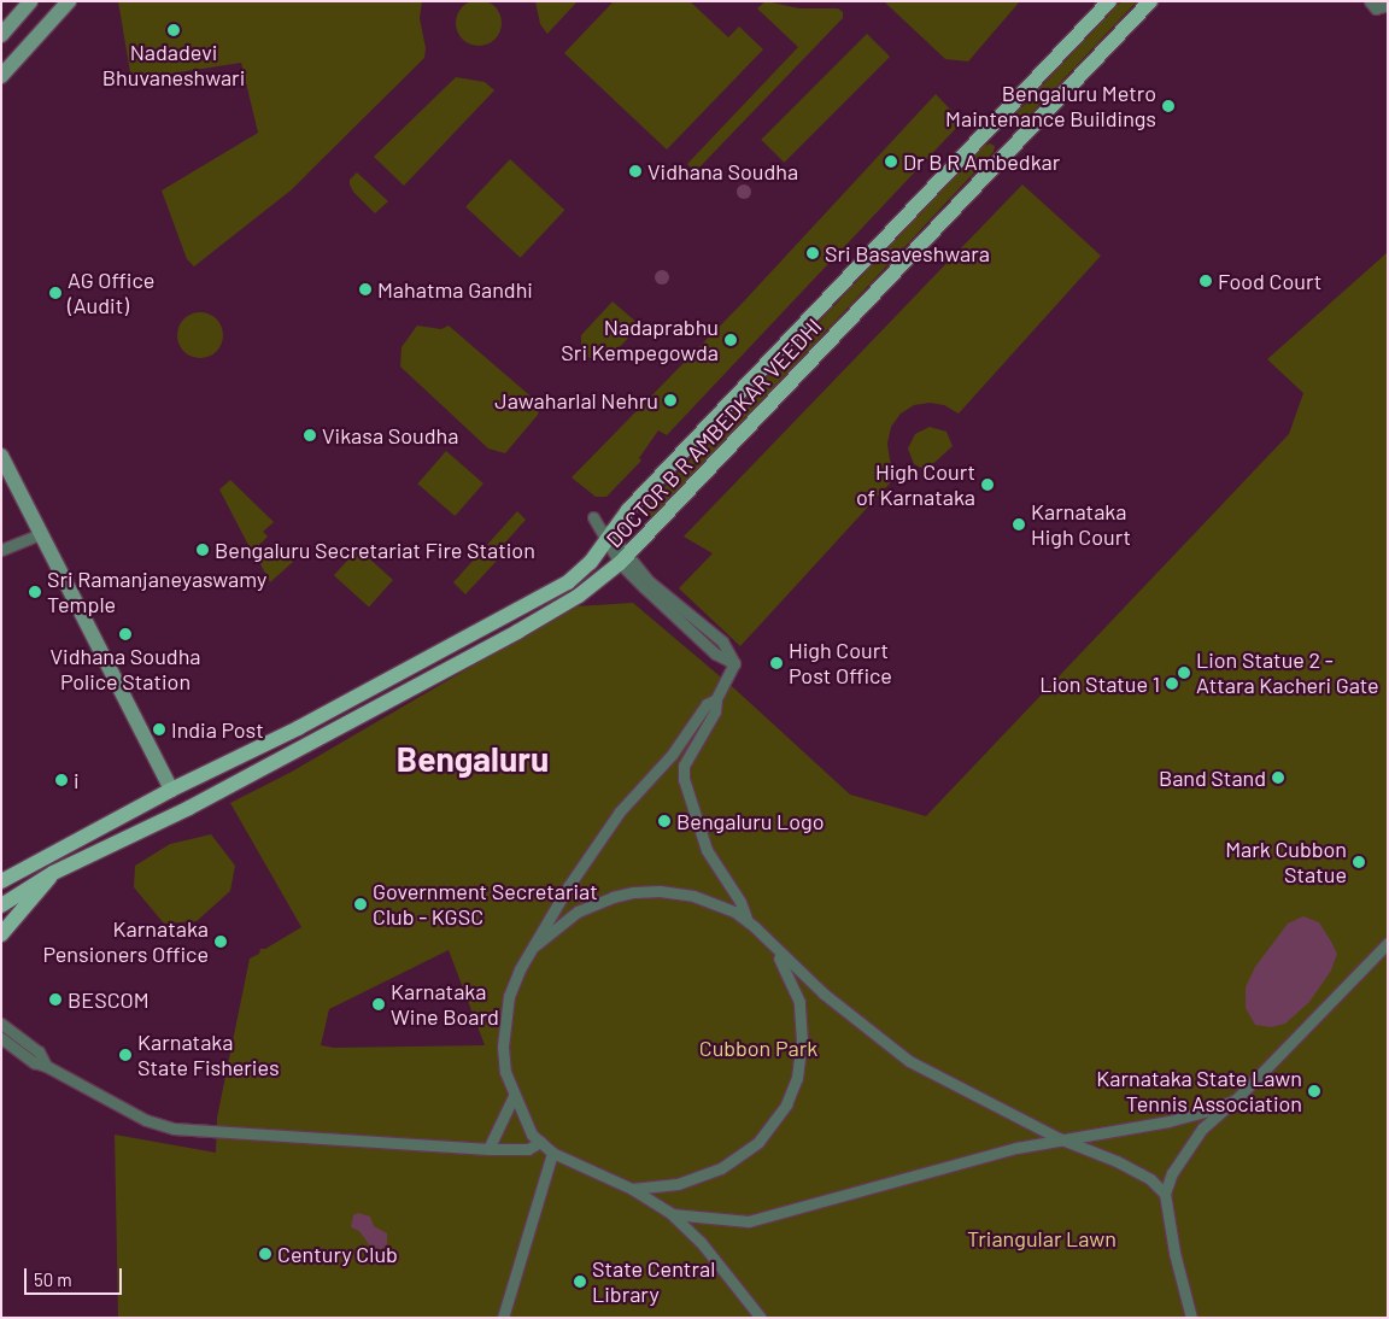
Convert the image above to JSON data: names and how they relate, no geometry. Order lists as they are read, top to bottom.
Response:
{
  "streets": {
    "main road": ["DOCTOR B R AMBEDKAR VEEDHI"]
  },
  "districts": ["Bengaluru"],
  "parks": ["Cubbon Park", "Triangular Lawn"],
  "places": [
    "Nadadevi Bhuvaneshwari",
    "Bengaluru Metro Maintenance Buildings",
    "Dr B R Ambedkar",
    "Vidhana Soudha",
    "Sri Basaveshwara",
    "Food Court",
    "Mahatma Gandhi",
    "AG Office (Audit)",
    "Nadaprabhu Sri Kempegowda",
    "Jawaharlal Nehru",
    "Vikasa Soudha",
    "High Court of Karnataka",
    "Karnataka High Court",
    "Bengaluru Secretariat Fire Station",
    "Sri Ramanjaneyaswamy Temple",
    "Vidhana Soudha Police Station",
    "High Court Post Office",
    "Lion Statue 2 - Attara Kacheri Gate",
    "Lion Statue 1",
    "India Post",
    "Band Stand",
    "i",
    "Bengaluru Logo",
    "Mark Cubbon Statue",
    "Government Secretariat Club - KGSC",
    "Karnataka Pensioners Office",
    "BESCOM",
    "Karnataka Wine Board",
    "Karnataka State Fisheries",
    "Karnataka State Lawn Tennis Association",
    "Century Club",
    "State Central Library"
  ],
  "scale_bar": "50 m"
}
